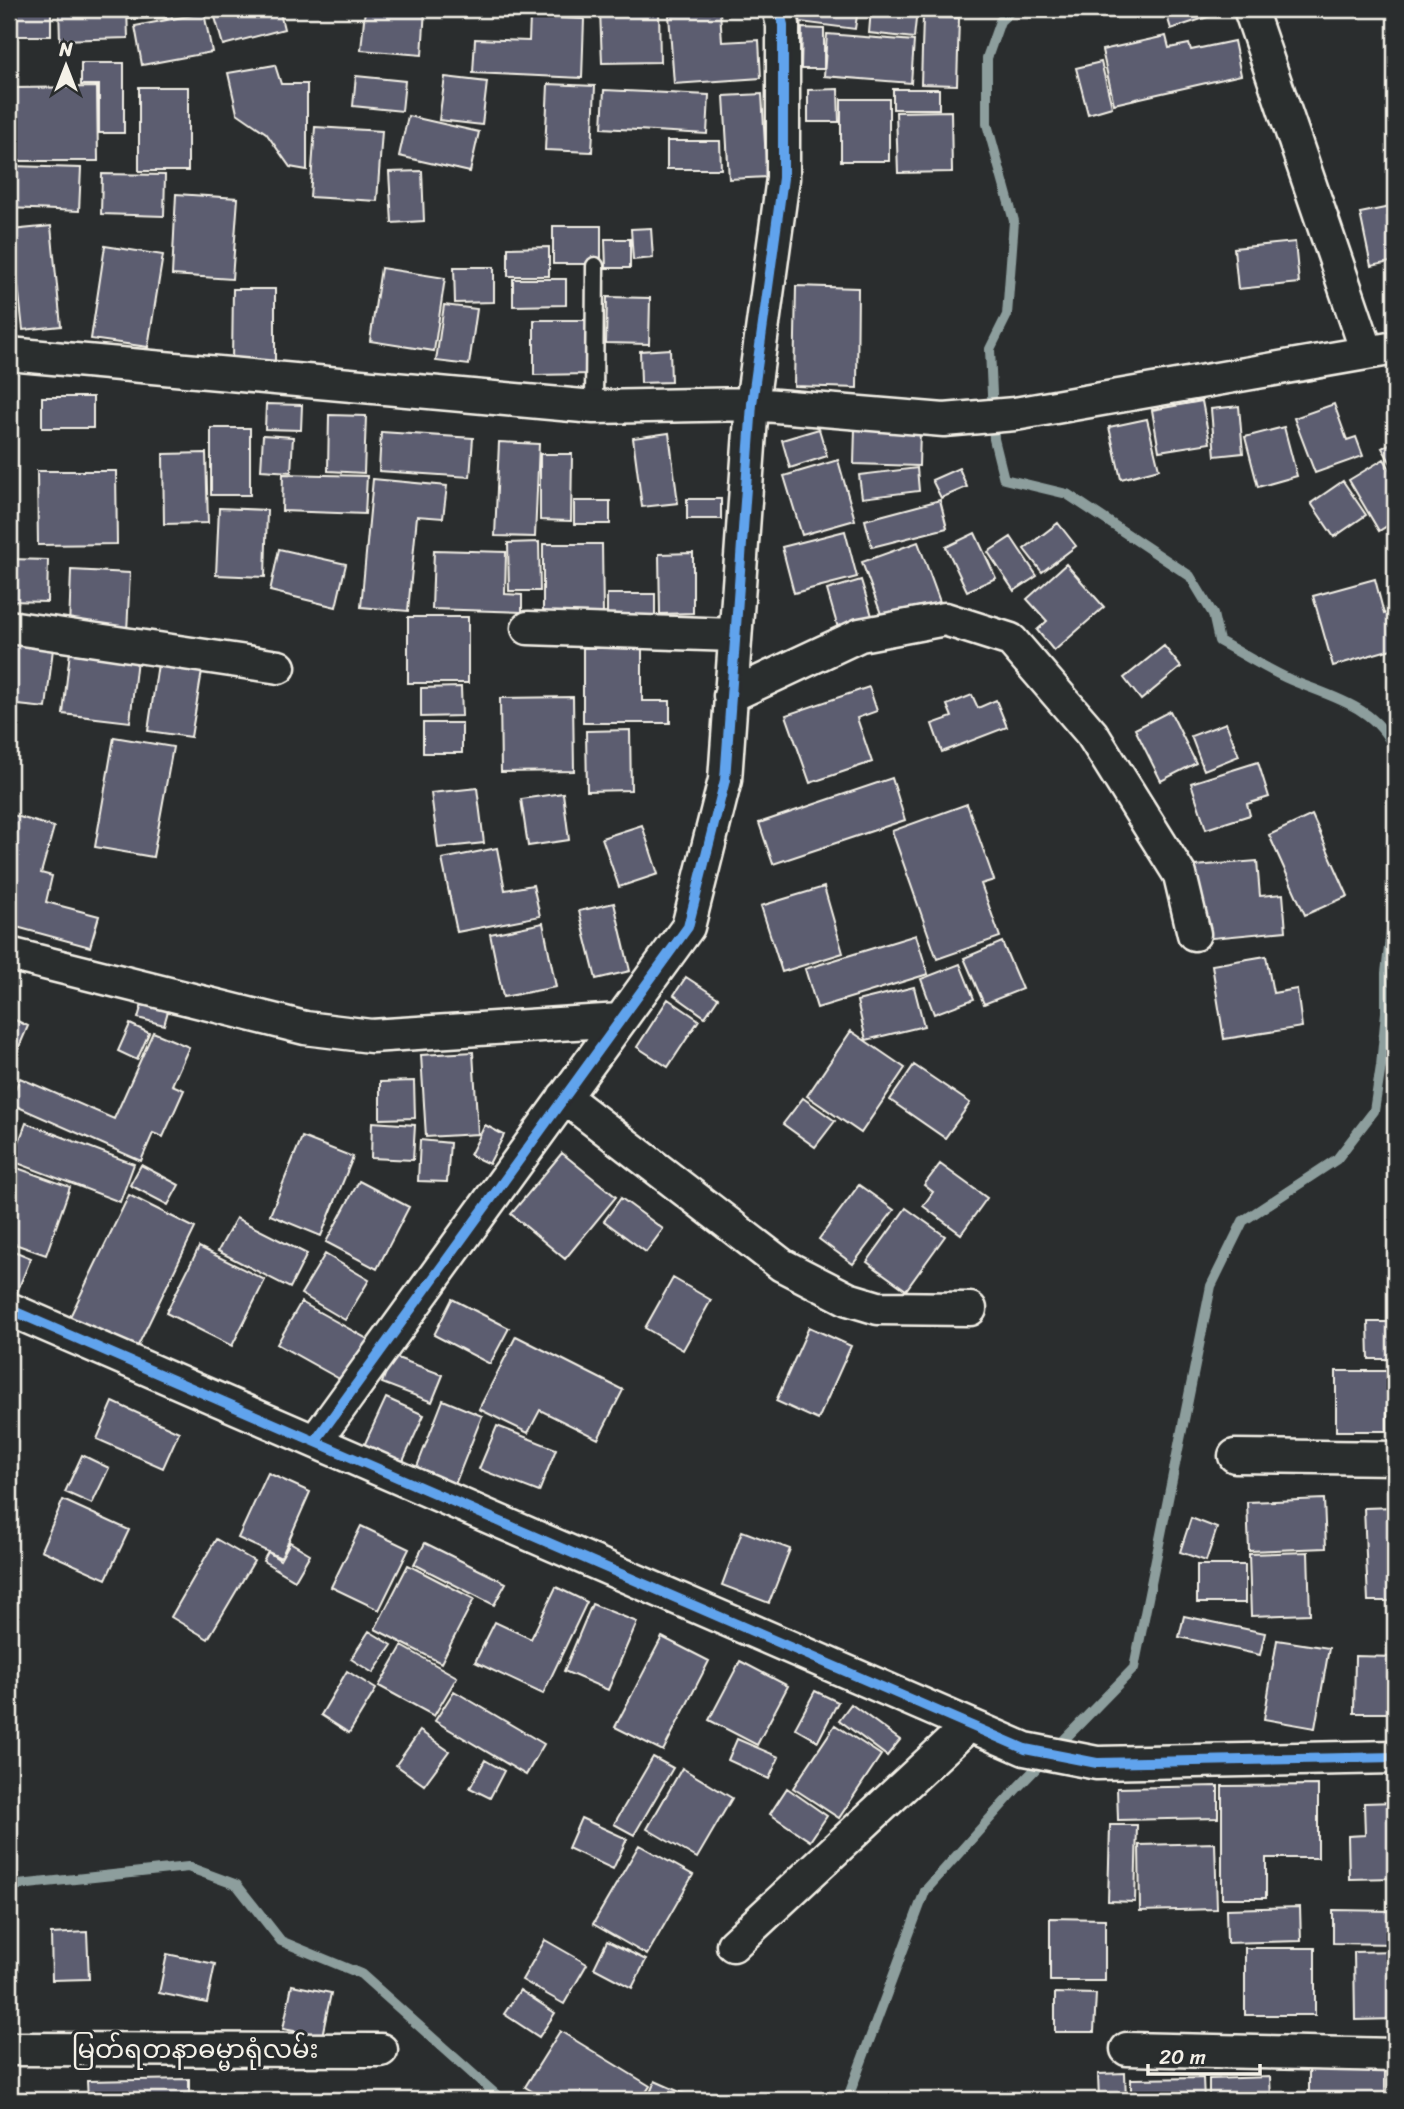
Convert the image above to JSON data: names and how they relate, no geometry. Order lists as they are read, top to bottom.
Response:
{
  "streets": {
    "street": ["မြတ်ရတနာဓမ္မာရုံလမ်း"]
  },
  "scale_bar": "20 m",
  "north": "top"
}
